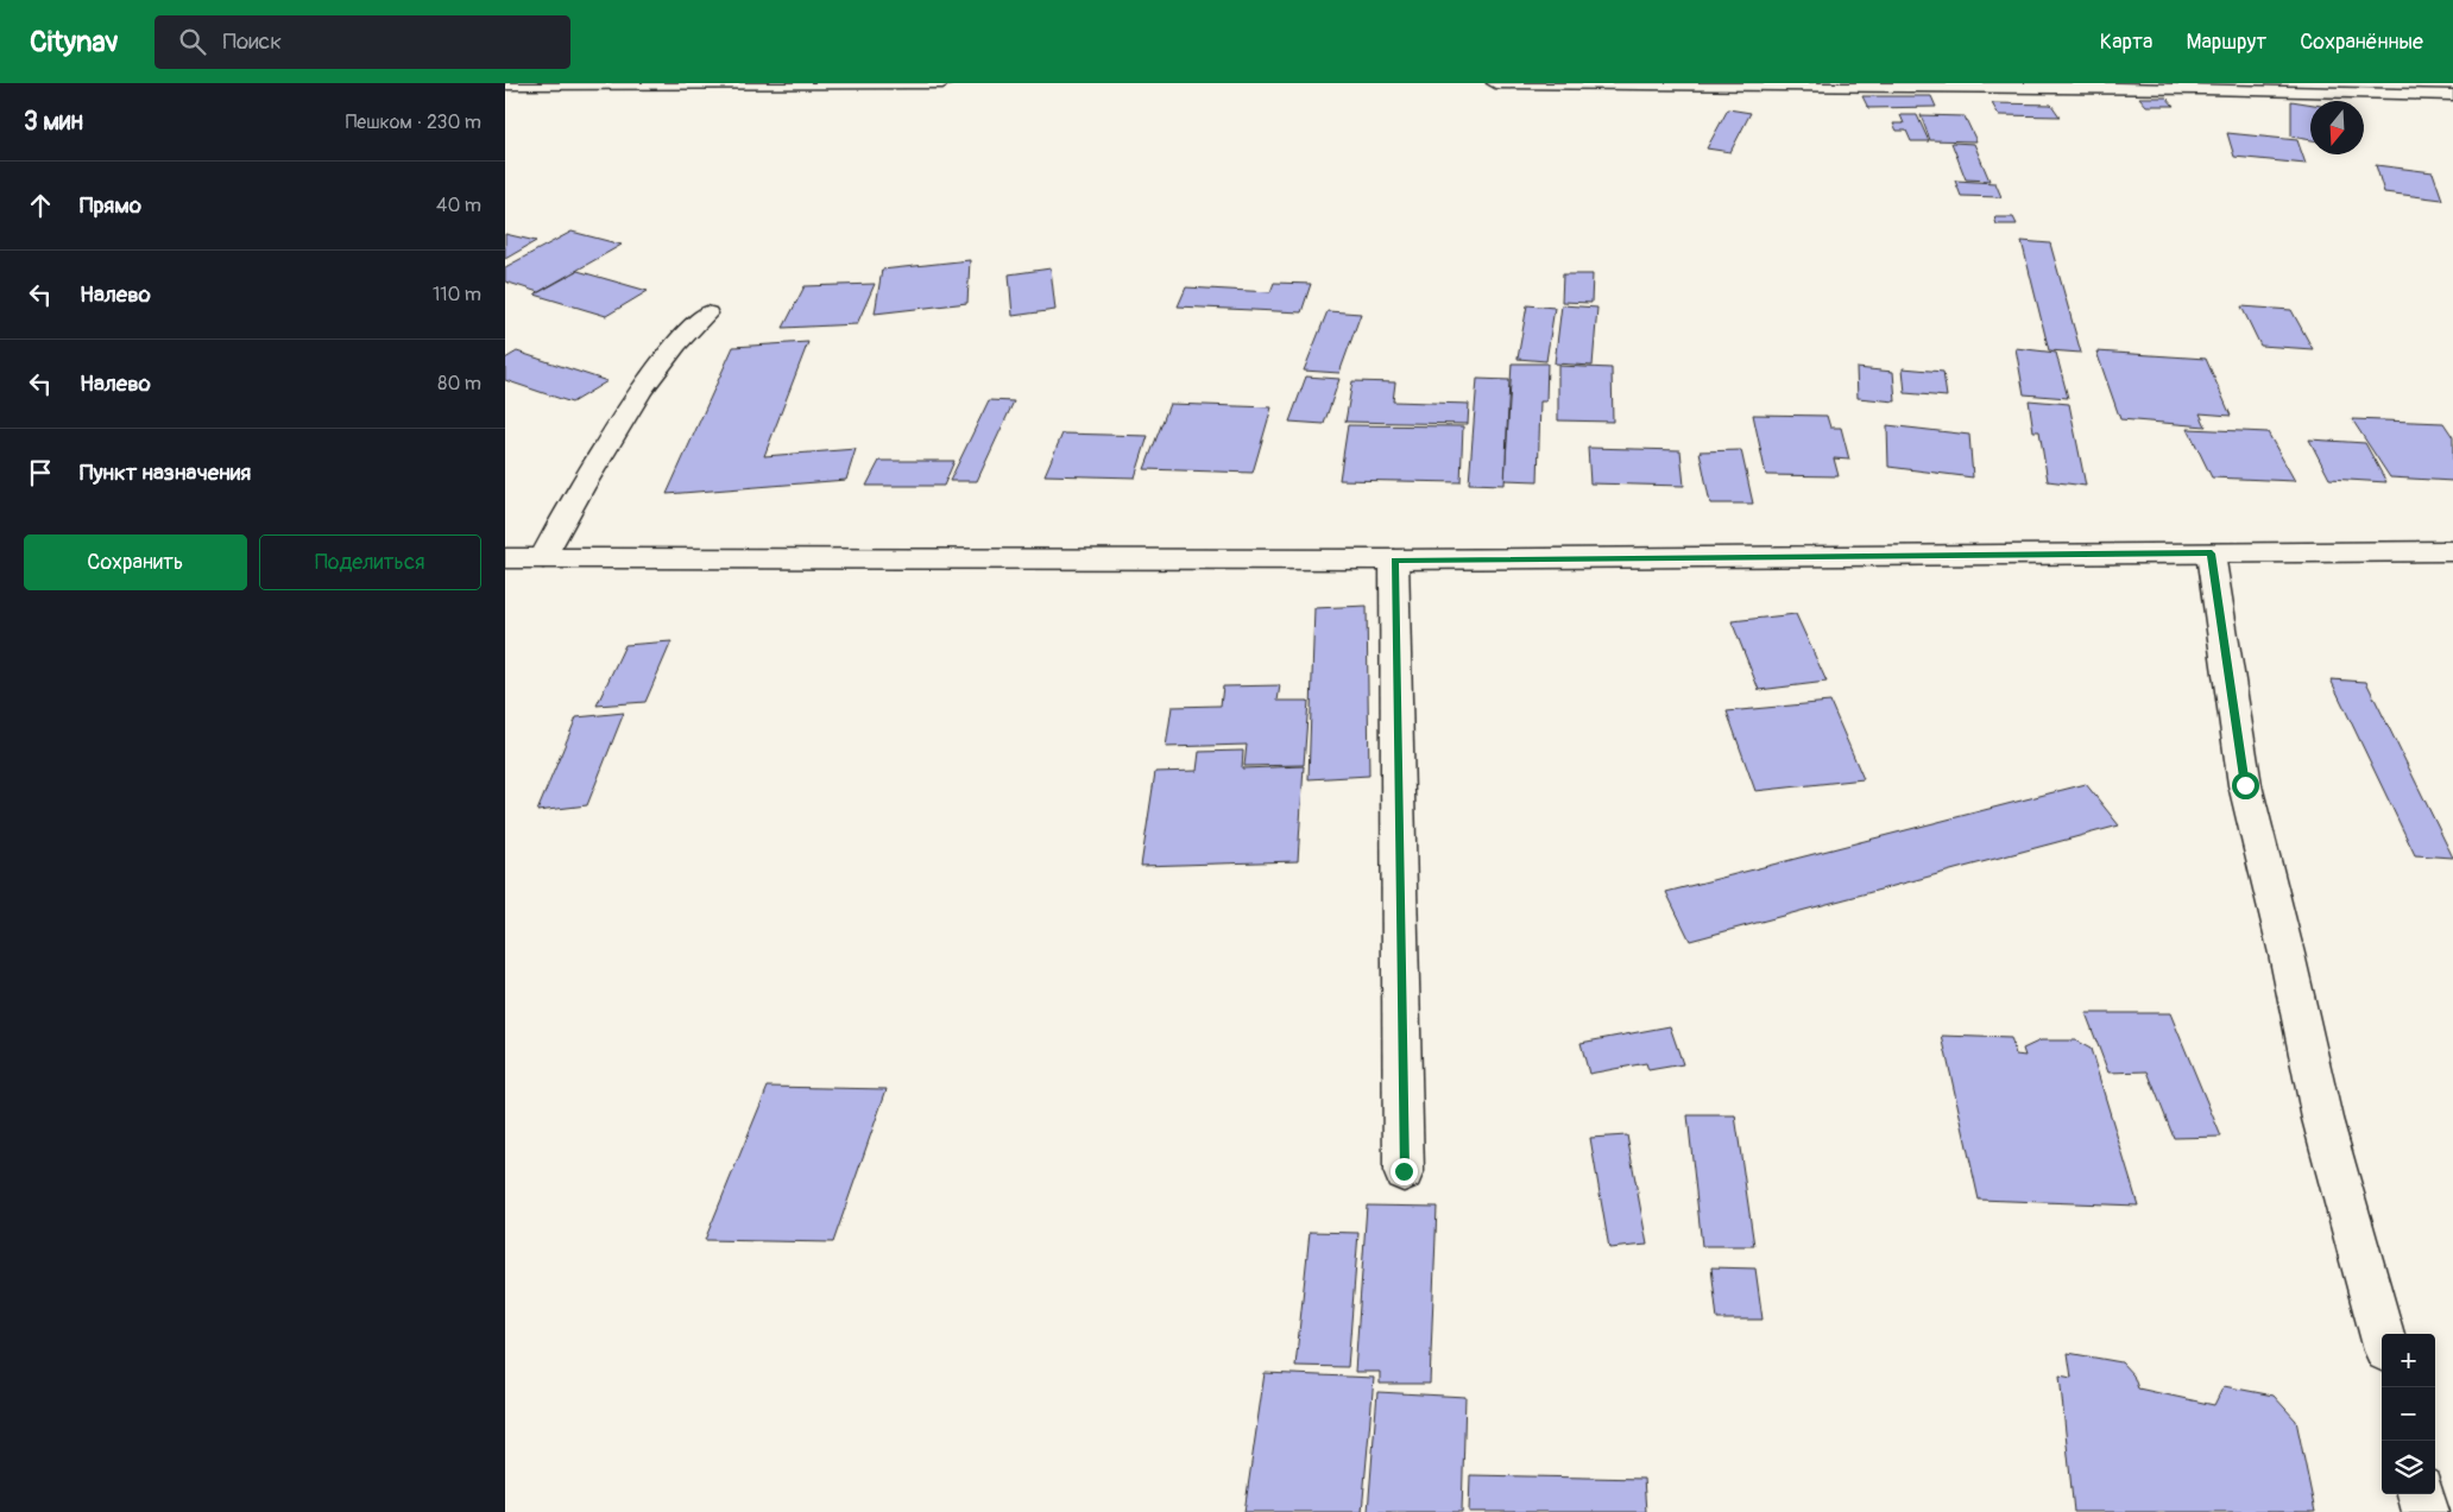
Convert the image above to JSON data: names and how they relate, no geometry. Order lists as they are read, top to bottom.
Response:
{
  "north": "bottom",
  "page": {
    "header": "Citynav",
    "search": "Поиск",
    "nav": ["Карта", "Маршрут", "Сохранённые"],
    "heading": ["3 мин", "Пешком · 230 m"],
    "list": [
      ["Прямо", "40 m"],
      ["Налево", "110 m"],
      ["Налево", "80 m"],
      "Пункт назначения"
    ],
    "buttons": ["Сохранить", "Поделиться"],
    "map_buttons": ["+", "−"]
  }
}
